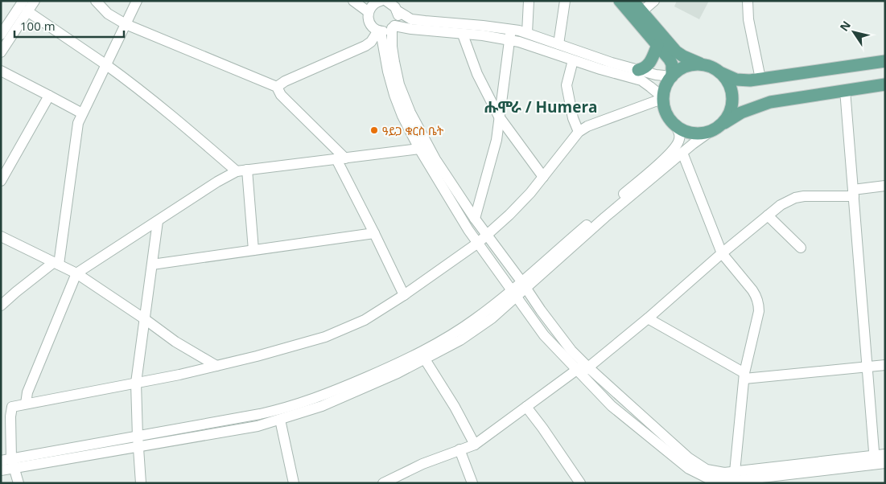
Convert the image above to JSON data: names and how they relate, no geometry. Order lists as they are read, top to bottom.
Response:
{
  "districts": ["ሑሞራ / Humera"],
  "places": ["ዓይጋ ቁርስ ቤት"],
  "scale_bar": "100 m",
  "north": "top left"
}
